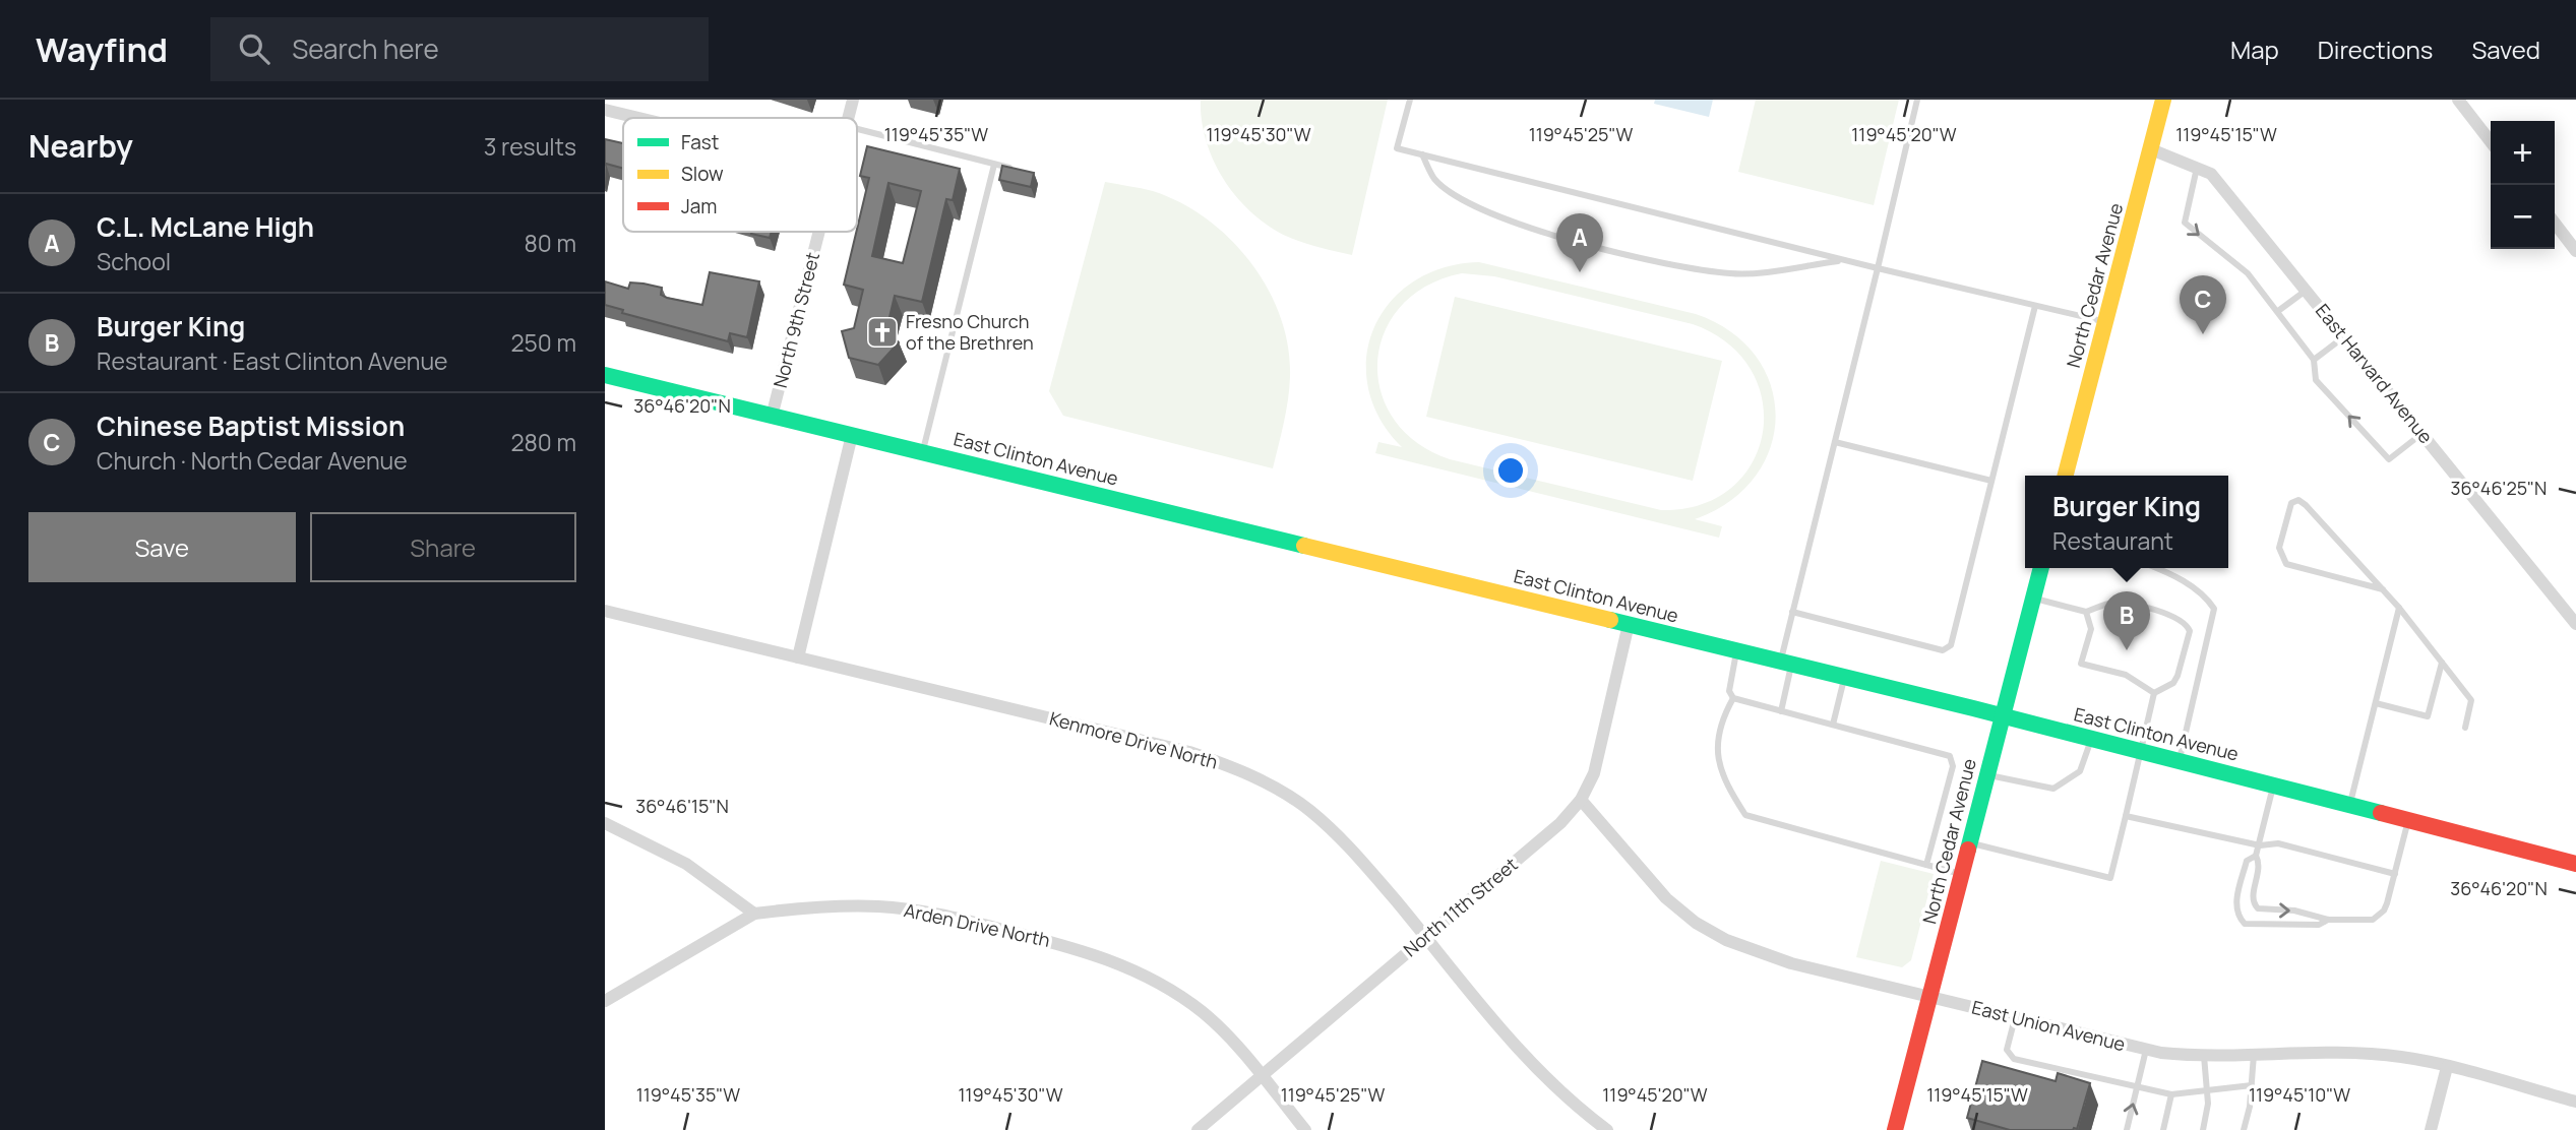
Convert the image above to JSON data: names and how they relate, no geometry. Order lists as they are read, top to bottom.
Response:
{
  "streets": {
    "main road": ["North Cedar Avenue", "East Clinton Avenue"],
    "street": [
      "North 9th Street",
      "East Harvard Avenue",
      "Kenmore Drive North",
      "North 11th Street",
      "Arden Drive North",
      "East Union Avenue"
    ]
  },
  "crossings": [
    ["North Cedar Avenue", "East Harvard Avenue"],
    ["North Cedar Avenue", "East Clinton Avenue"],
    ["North Cedar Avenue", "East Union Avenue"],
    ["North 9th Street", "East Clinton Avenue"],
    ["East Clinton Avenue", "North 11th Street"],
    ["Kenmore Drive North", "North 11th Street"],
    ["North 11th Street", "Arden Drive North"],
    ["North 11th Street", "East Union Avenue"]
  ],
  "places": {
    "church": ["Fresno Church of the Brethren"]
  },
  "legend": ["Fast", "Slow", "Jam"],
  "page": {
    "header": "Wayfind",
    "search": "Search here",
    "nav": ["Map", "Directions", "Saved"],
    "heading": ["Nearby", "3 results"],
    "map_buttons": ["+", "−"],
    "list": [
      {
        "mark": "A",
        "name": "C.L. McLane High",
        "note": "School",
        "value": "80 m"
      },
      {
        "mark": "B",
        "name": "Burger King",
        "note": "Restaurant · East Clinton Avenue",
        "value": "250 m"
      },
      {
        "mark": "C",
        "name": "Chinese Baptist Mission",
        "note": "Church · North Cedar Avenue",
        "value": "280 m"
      }
    ],
    "pins": ["A", "C", "B"],
    "popup": ["Burger King", "Restaurant"],
    "buttons": ["Save", "Share"]
  },
  "coordinates": [
    "119°45'35\"W",
    "119°45'30\"W",
    "119°45'25\"W",
    "119°45'20\"W",
    "119°45'15\"W",
    "36°46'20\"N",
    "36°46'25\"N",
    "36°46'15\"N",
    "119°45'10\"W"
  ]
}
